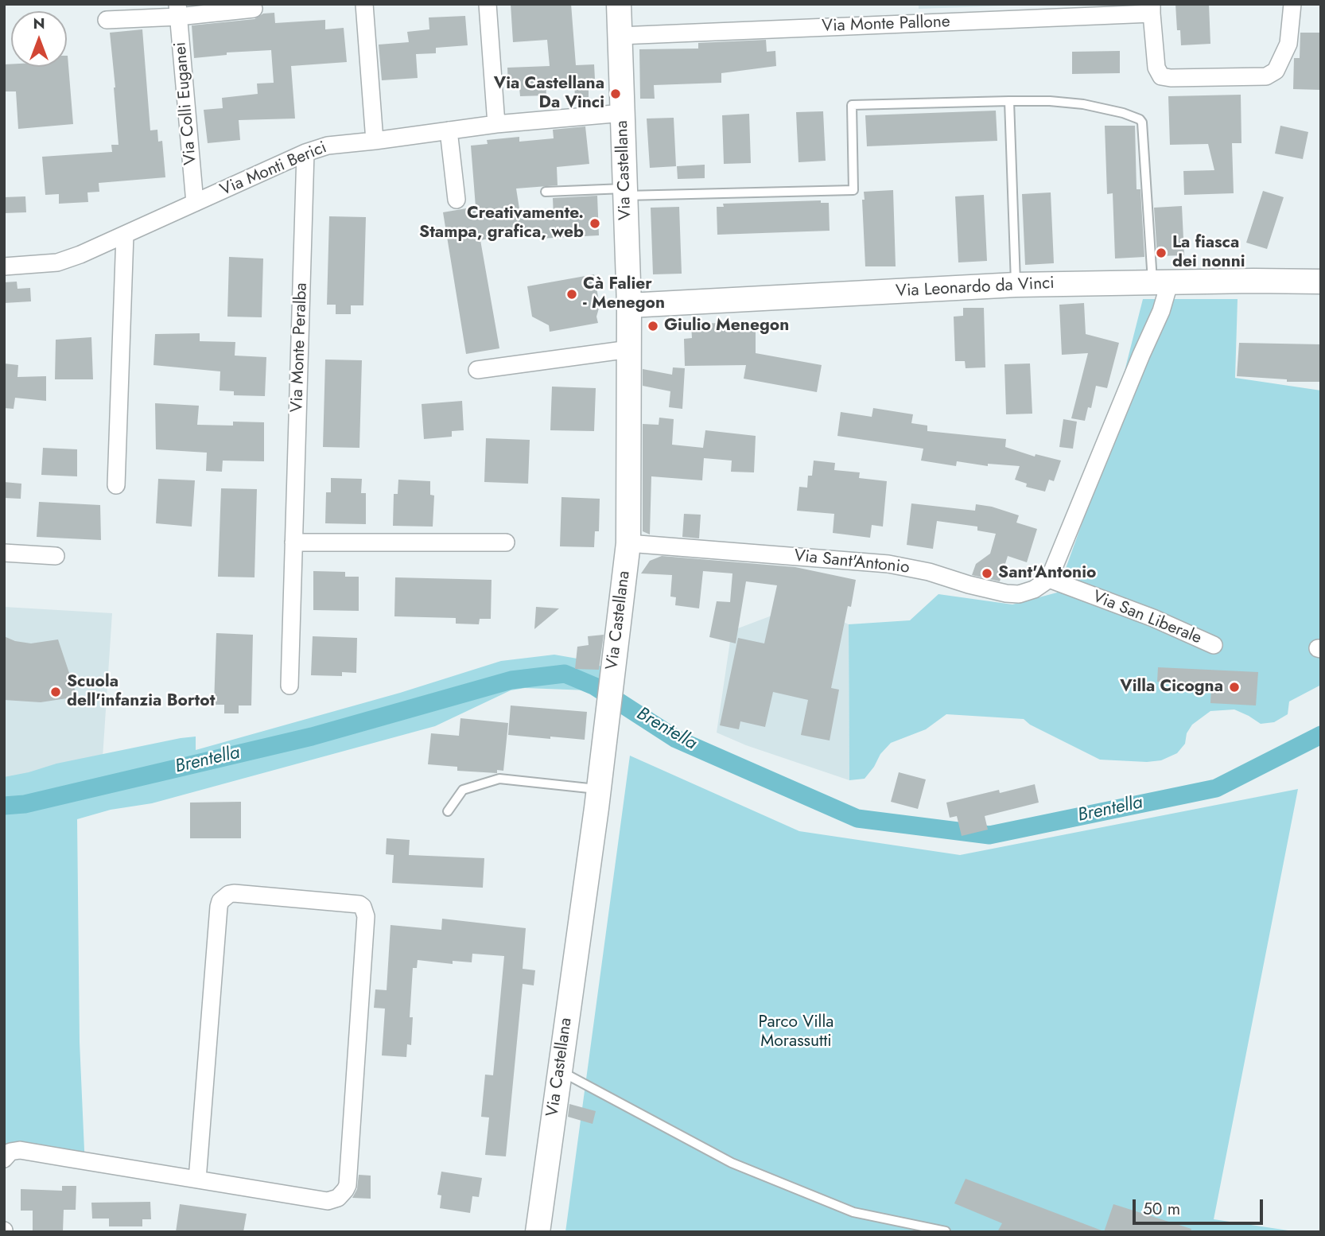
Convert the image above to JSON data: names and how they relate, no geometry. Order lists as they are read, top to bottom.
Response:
{
  "streets": {
    "main road": ["Via Castellana", "Via Leonardo da Vinci"],
    "street": [
      "Via Monte Pallone",
      "Via Colli Euganei",
      "Via Monti Berici",
      "Via Monte Peralba",
      "Via Sant'Antonio",
      "Via San Liberale"
    ]
  },
  "crossings": [
    ["Via Monte Pallone", "Via Castellana"],
    ["Via Colli Euganei", "Via Monti Berici"],
    ["Via Monti Berici", "Via Castellana"],
    ["Via Monti Berici", "Via Monte Peralba"],
    ["Via Castellana", "Via Leonardo da Vinci"],
    ["Via Castellana", "Via Sant'Antonio"],
    ["Via Sant'Antonio", "Via San Liberale"]
  ],
  "water": ["Brentella"],
  "parks": ["Parco Villa Morassutti"],
  "places": [
    "Via Castellana Da Vinci",
    "Creativamente. Stampa, grafica, web",
    "La fiasca dei nonni",
    "Cà Falier - Menegon",
    "Giulio Menegon",
    "Sant'Antonio",
    "Villa Cicogna",
    "Scuola dell'infanzia Bortot"
  ],
  "scale_bar": "50 m",
  "north": "top"
}
